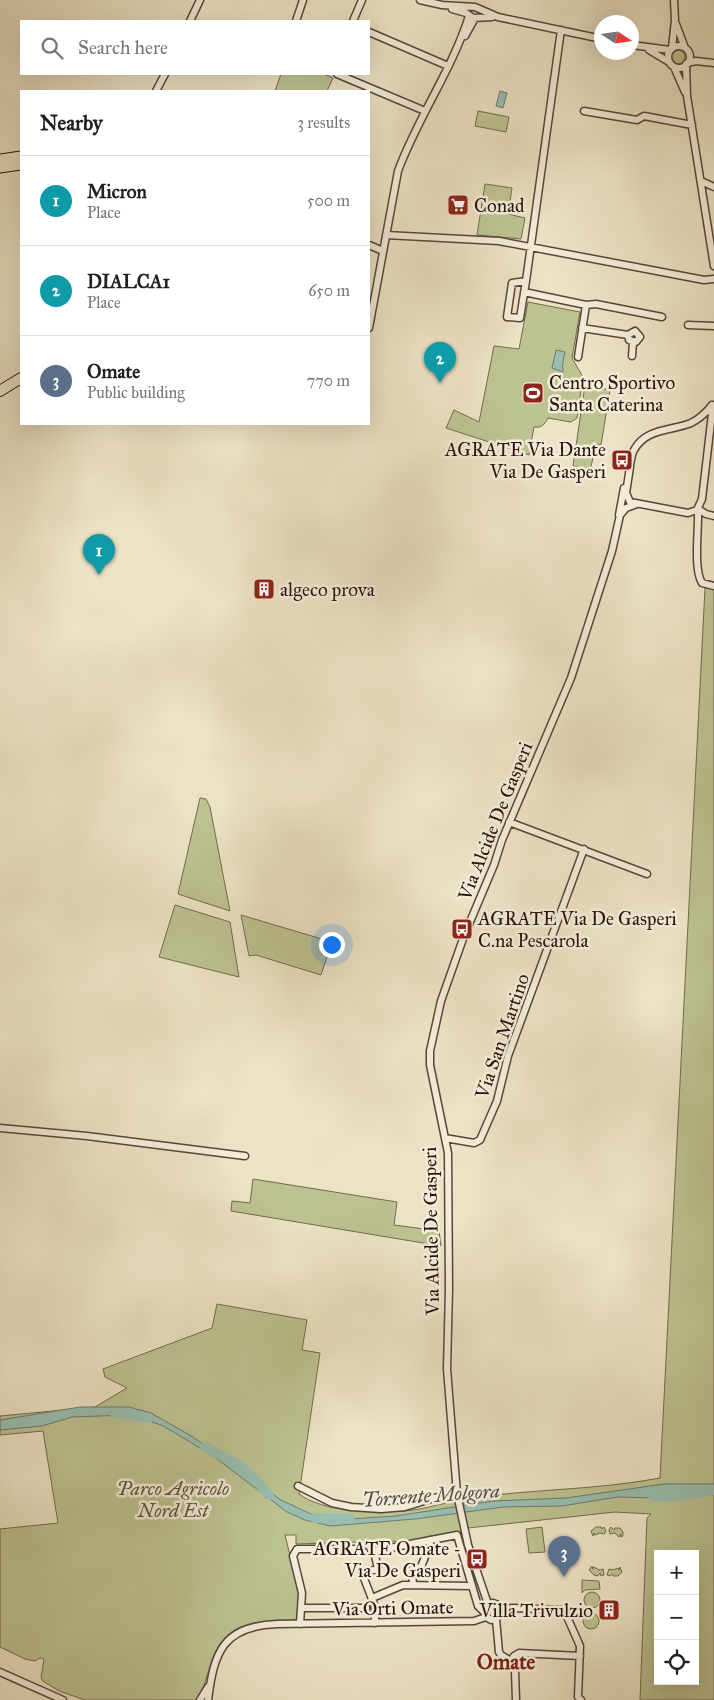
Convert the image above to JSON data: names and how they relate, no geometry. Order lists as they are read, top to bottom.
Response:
{
  "streets": {
    "street": ["Via Alcide De Gasperi", "Via San Martino", "Via Orti Omate"]
  },
  "crossings": [
    ["Via Alcide De Gasperi", "Via San Martino"],
    ["Via Alcide De Gasperi", "Via Orti Omate"]
  ],
  "districts": ["Omate"],
  "water": ["Torrente Molgora"],
  "parks": ["Parco Agricolo Nord Est"],
  "places": {
    "supermarket": ["Conad"],
    "sports": ["Centro Sportivo Santa Caterina"],
    "bus stop": ["AGRATE Via Dante Via De Gasperi", "AGRATE Via De Gasperi C.na Pescarola", "AGRATE Omate - Via De Gasperi"],
    "building": ["algeco prova", "Villa Trivulzio"]
  },
  "north": "right",
  "page": {
    "search": "Search here",
    "heading": ["Nearby", "3 results"],
    "list": [
      {
        "mark": "1",
        "name": "Micron",
        "note": "Place",
        "value": "500 m"
      },
      {
        "mark": "2",
        "name": "DIALCA1",
        "note": "Place",
        "value": "650 m"
      },
      {
        "mark": "3",
        "name": "Omate",
        "note": "Public building",
        "value": "770 m"
      }
    ],
    "pins": ["2", "1", "3"],
    "map_buttons": ["+", "−"]
  }
}
